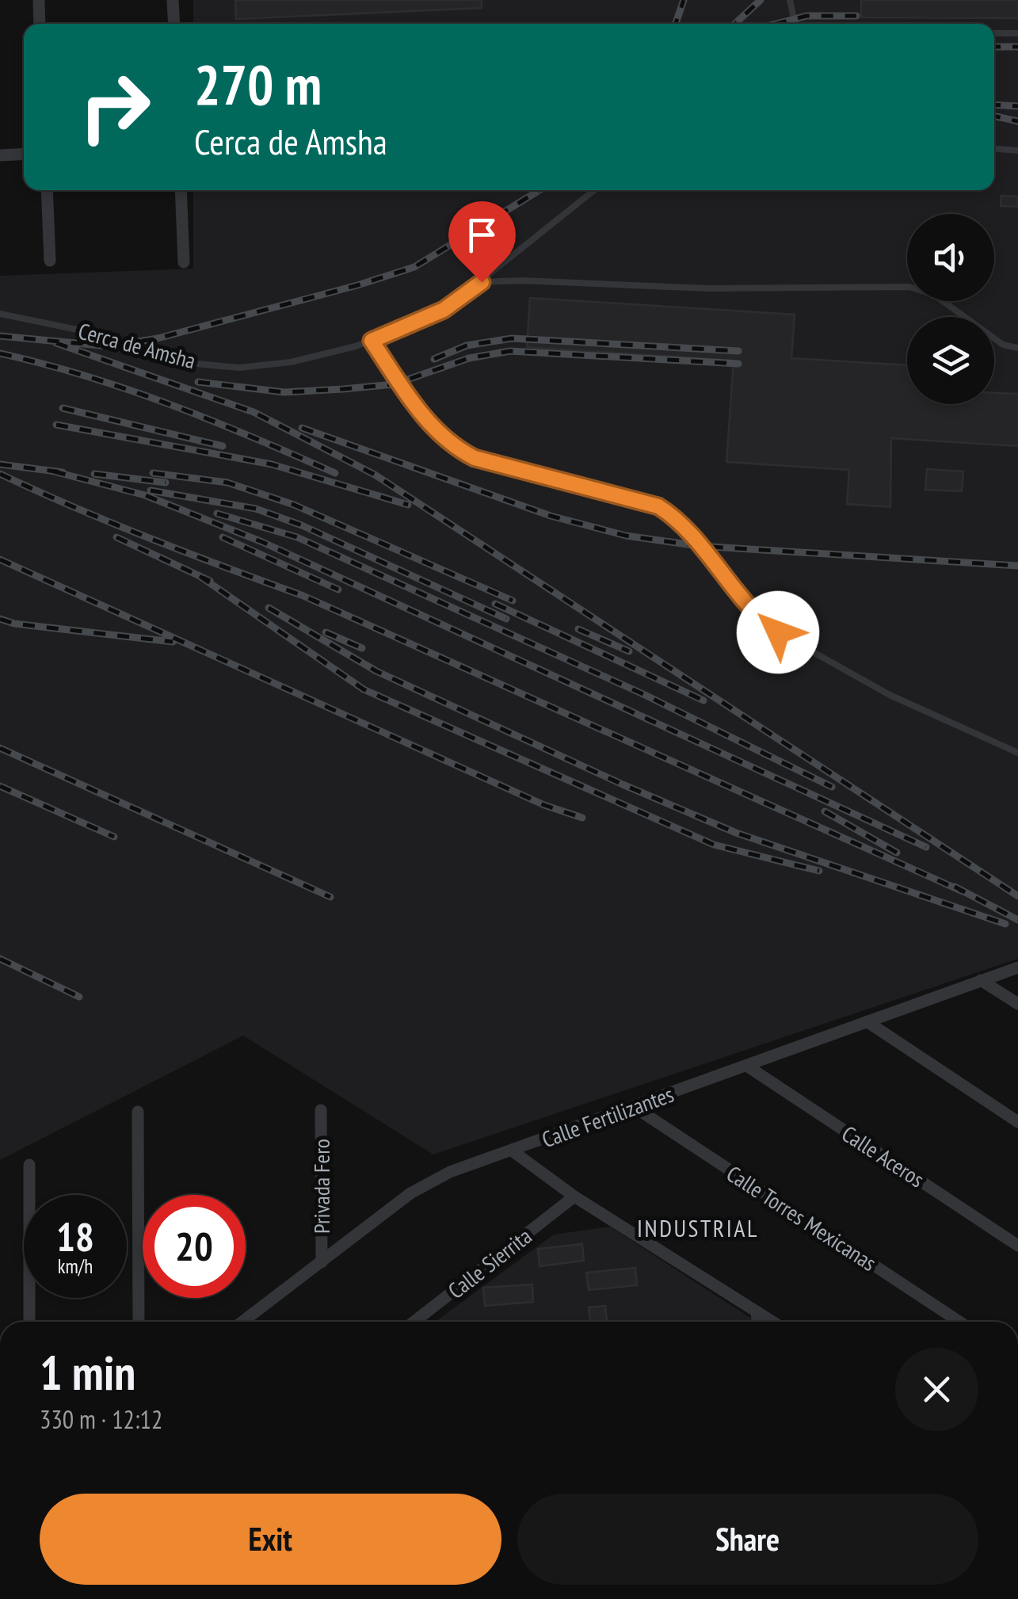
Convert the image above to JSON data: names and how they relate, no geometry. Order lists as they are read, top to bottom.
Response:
{
  "streets": {
    "street": [
      "Calle Fertilizantes",
      "Calle Aceros",
      "Privada Fero",
      "Calle Torres Mexicanas",
      "Calle Sierrita"
    ],
    "lane": ["Cerca de Amsha"]
  },
  "crossings": [
    ["Calle Fertilizantes", "Calle Aceros"],
    ["Calle Fertilizantes", "Privada Fero"],
    ["Calle Fertilizantes", "Calle Torres Mexicanas"]
  ],
  "districts": ["INDUSTRIAL"],
  "page": {
    "turn": ["270 m", "Cerca de Amsha"],
    "speed": "18 km/h",
    "limit": "20",
    "heading": ["1 min", "330 m · 12:12"],
    "buttons": ["Exit", "Share"]
  }
}
